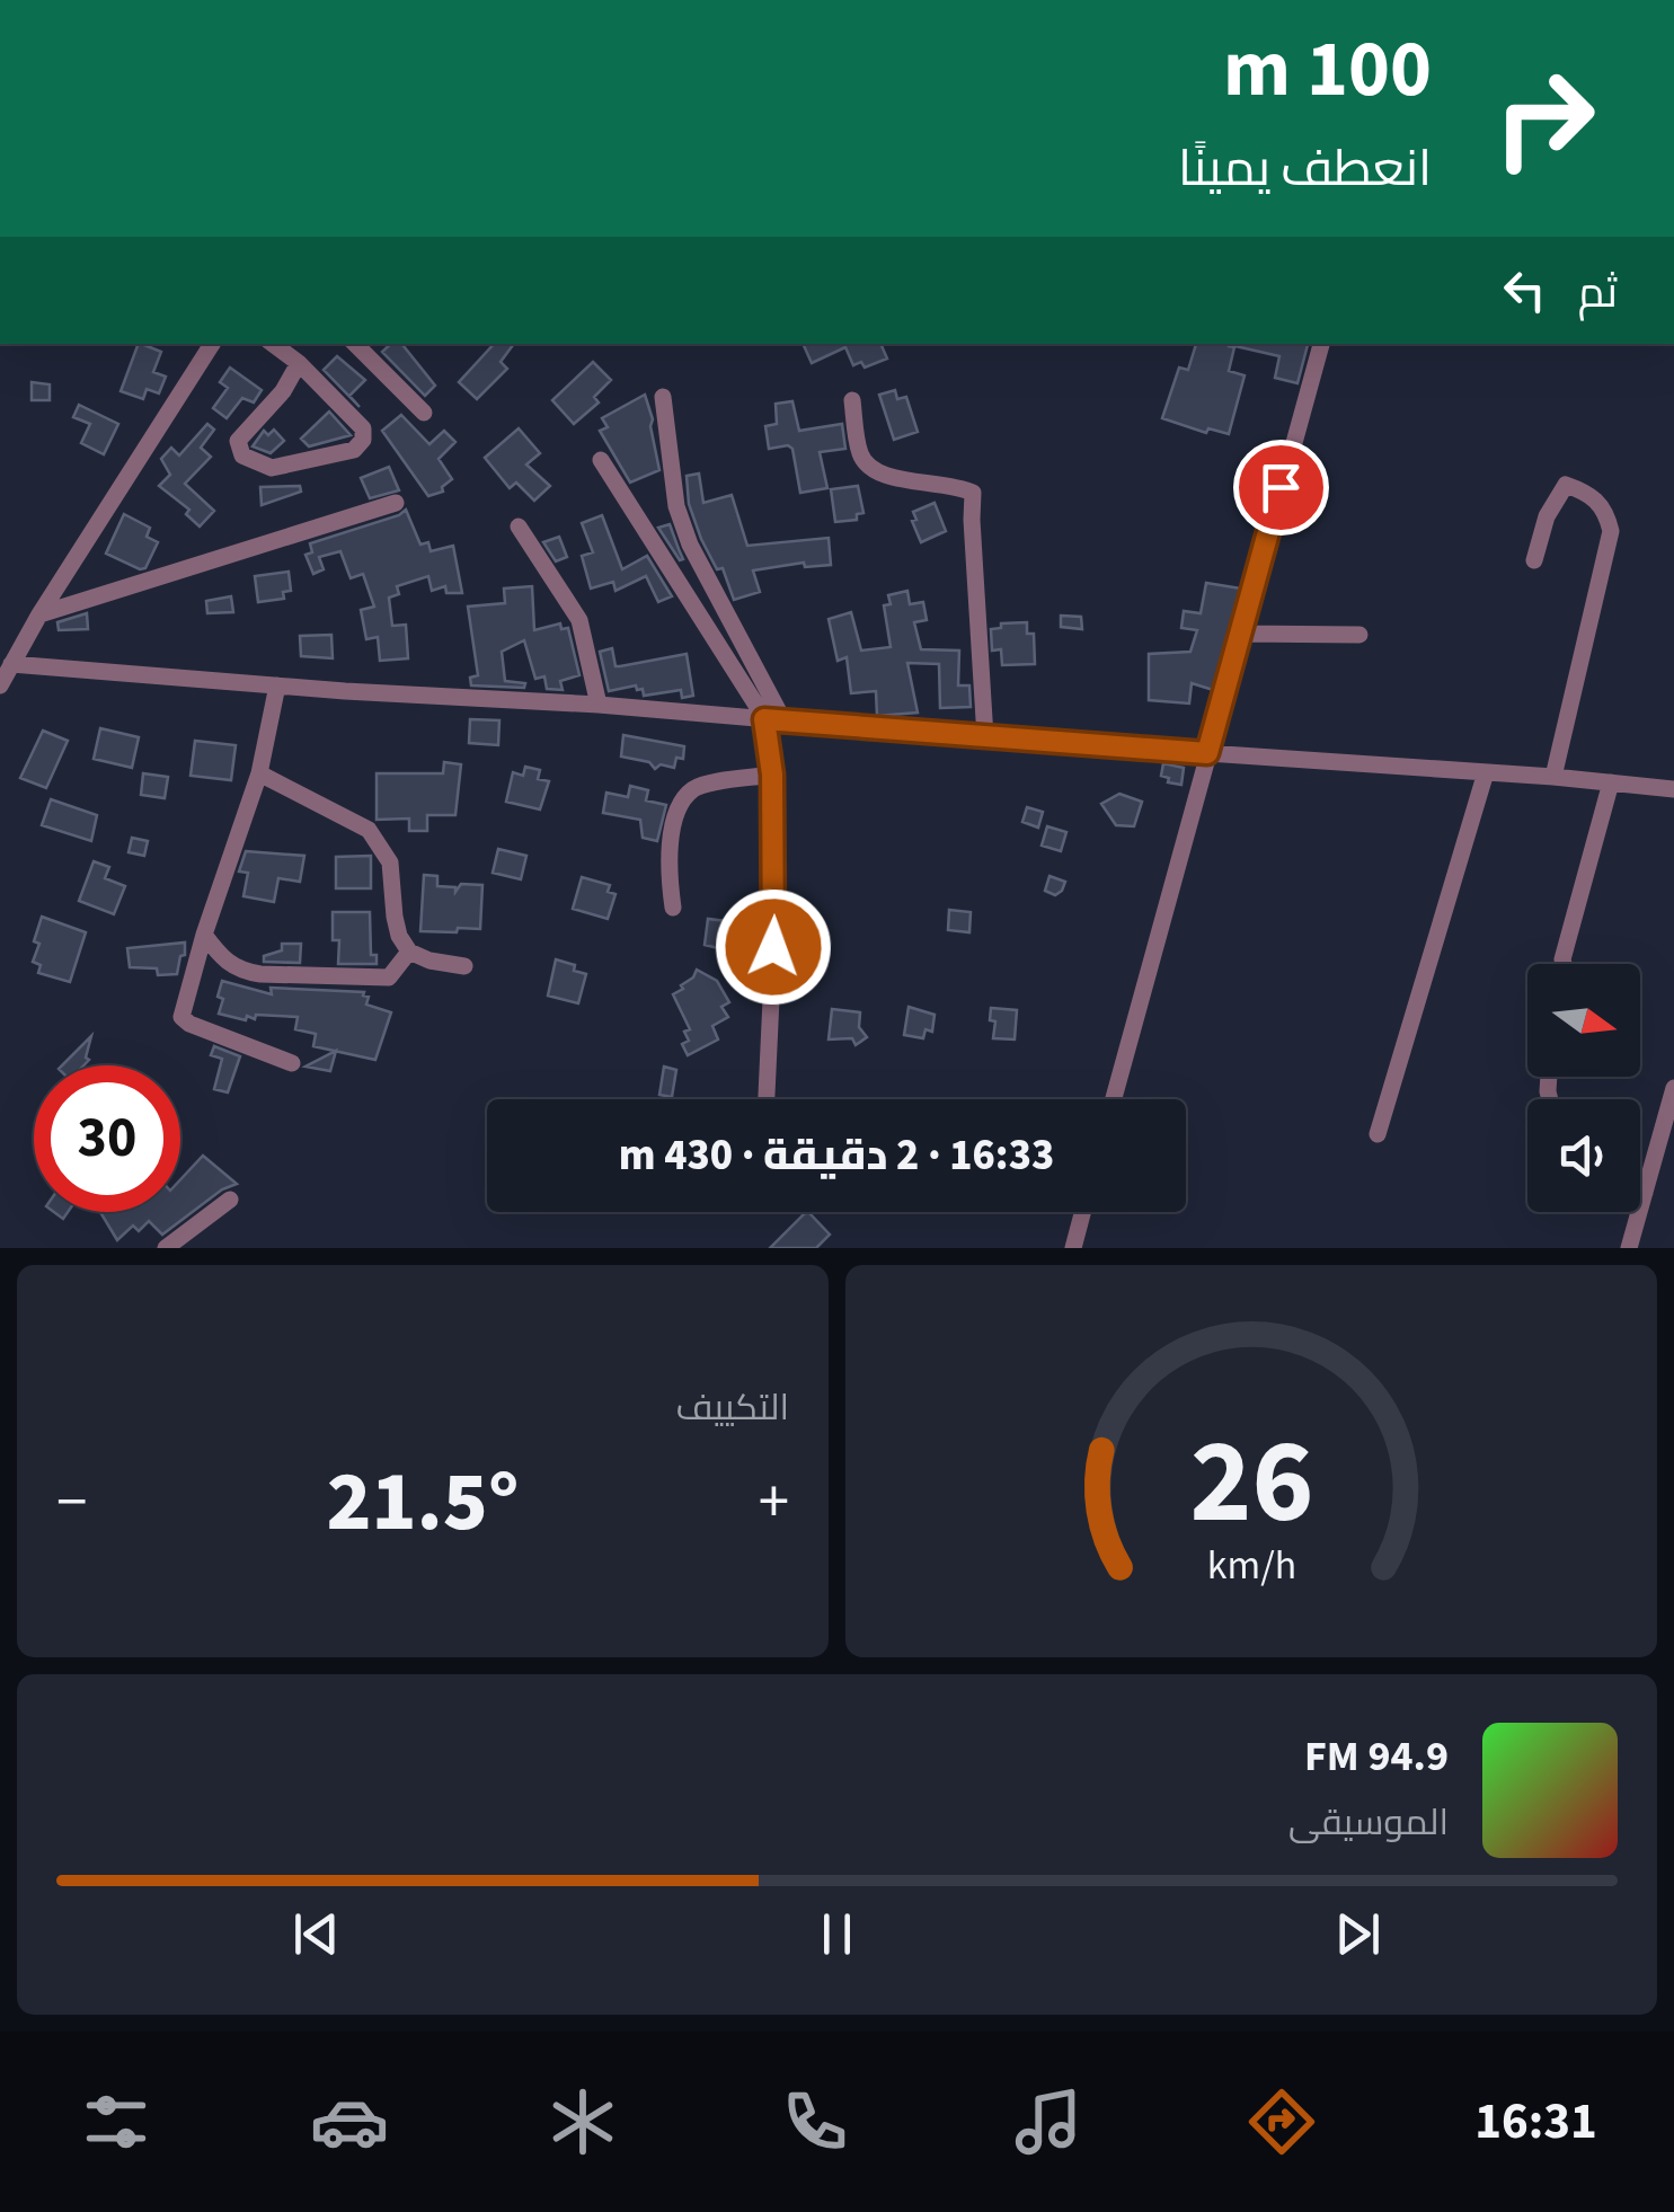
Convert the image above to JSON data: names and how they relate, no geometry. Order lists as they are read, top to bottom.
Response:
{
  "north": "right",
  "page": {
    "turn": ["100 m", "انعطف يمينًا"],
    "then": "ثم",
    "limit": "30",
    "trip": "16:33 · 2 دقيقة · 430 m",
    "tile": "التكييف",
    "heat": ["−", "21.5°", "+"],
    "song": ["94.9 FM", "الموسيقى"],
    "tabs": "16:31",
    "gauge": ["26", "km/h"]
  }
}
